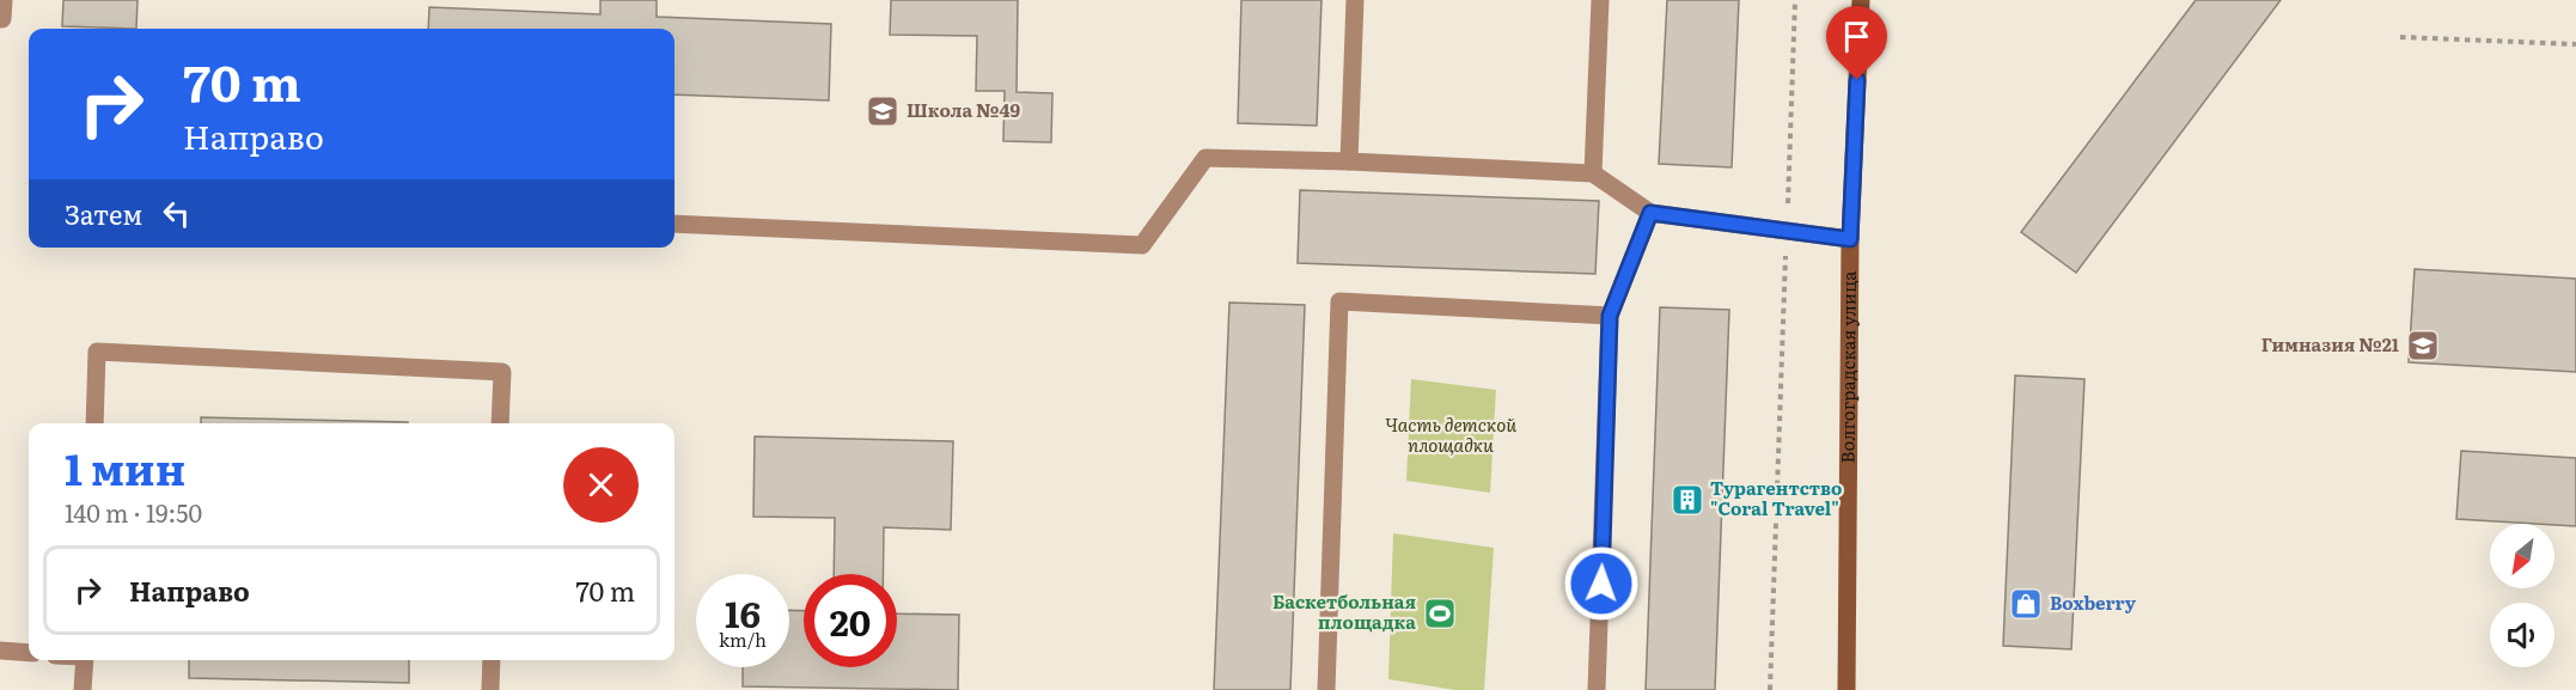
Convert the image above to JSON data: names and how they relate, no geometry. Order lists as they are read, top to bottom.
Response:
{
  "streets": {
    "main road": ["Волгоградская улица"]
  },
  "parks": ["Часть детской площадки"],
  "places": {
    "school or university": ["Школа №49", "Гимназия №21"],
    "building": ["Турагентство \"Coral Travel\""],
    "shop": ["Boxberry"],
    "sports": ["Баскетбольная площадка"]
  },
  "north": "bottom left",
  "page": {
    "turn": ["70 m", "Направо"],
    "then": "Затем",
    "heading": ["1 мин", "140 m · 19:50"],
    "list": [
      {
        "name": "Направо",
        "value": "70 m"
      }
    ],
    "speed": "16 km/h",
    "limit": "20"
  }
}
